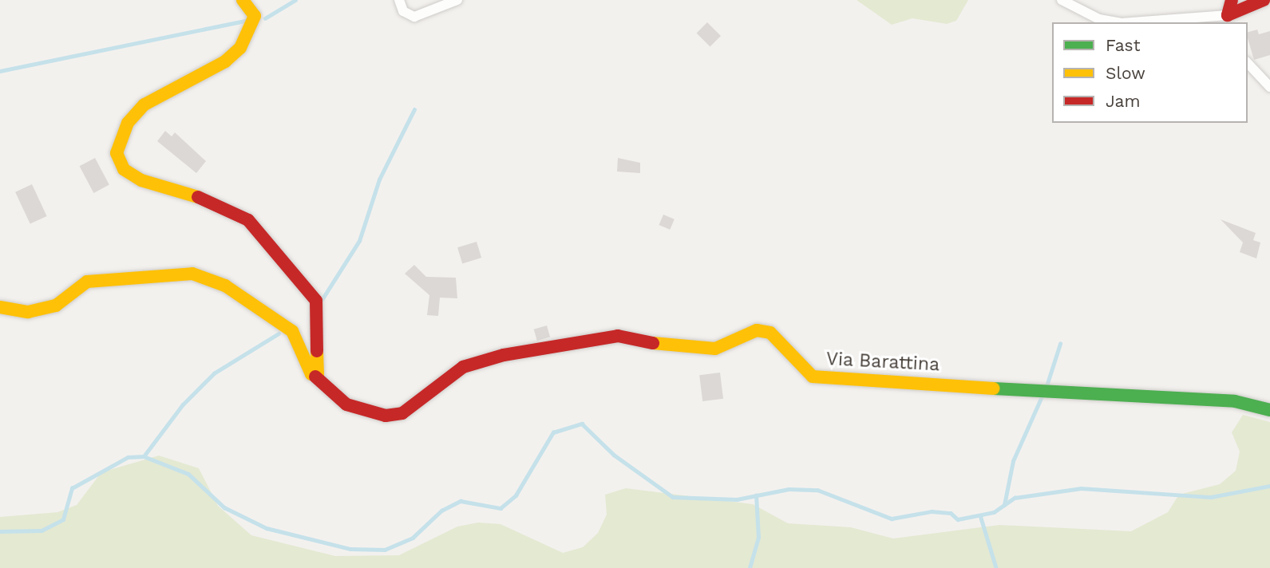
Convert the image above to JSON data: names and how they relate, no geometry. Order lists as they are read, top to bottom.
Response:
{
  "streets": {
    "street": ["Via Barattina"]
  },
  "legend": ["Fast", "Slow", "Jam"]
}
